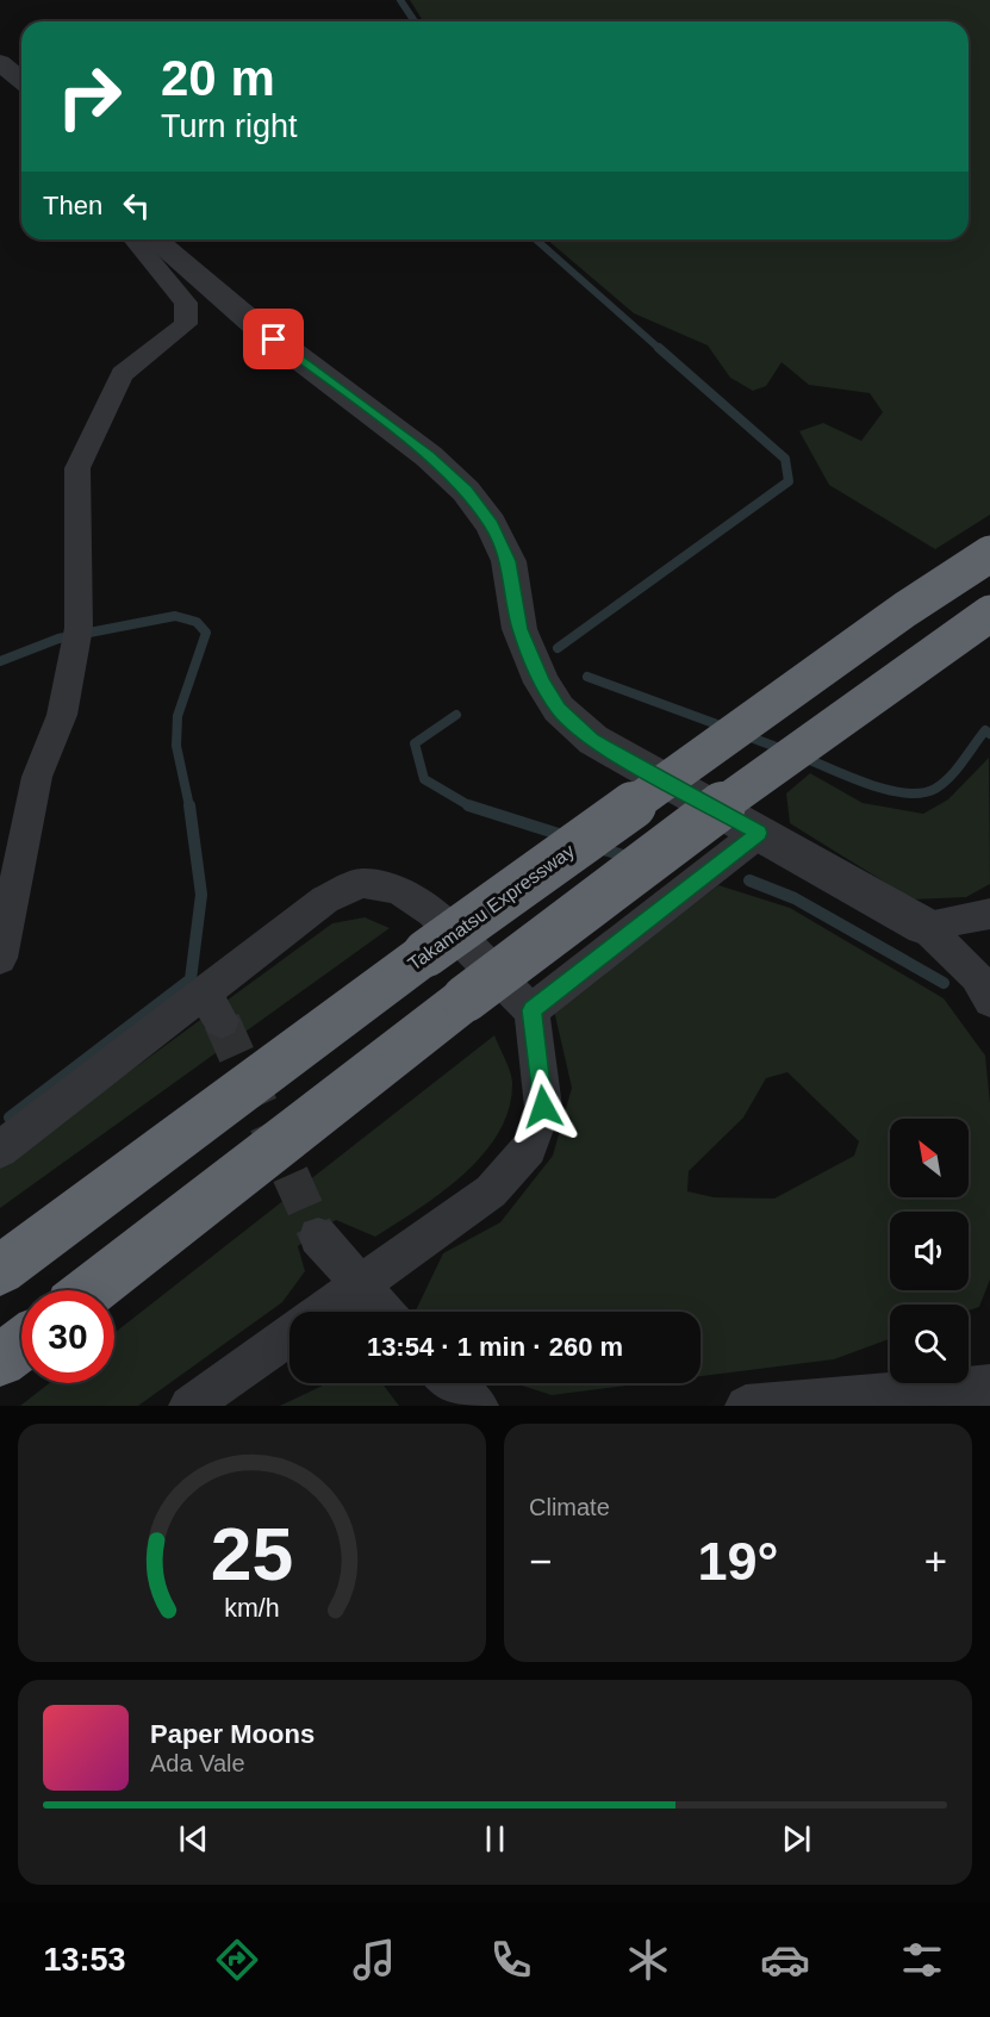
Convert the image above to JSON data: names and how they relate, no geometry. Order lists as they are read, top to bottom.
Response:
{
  "streets": {
    "highway": ["Takamatsu Expressway"]
  },
  "north": "top left",
  "page": {
    "turn": ["20 m", "Turn right"],
    "then": "Then",
    "limit": "30",
    "trip": "13:54 · 1 min · 260 m",
    "tile": "Climate",
    "heat": ["−", "19°", "+"],
    "song": ["Paper Moons", "Ada Vale"],
    "tabs": "13:53",
    "gauge": ["25", "km/h"]
  }
}
